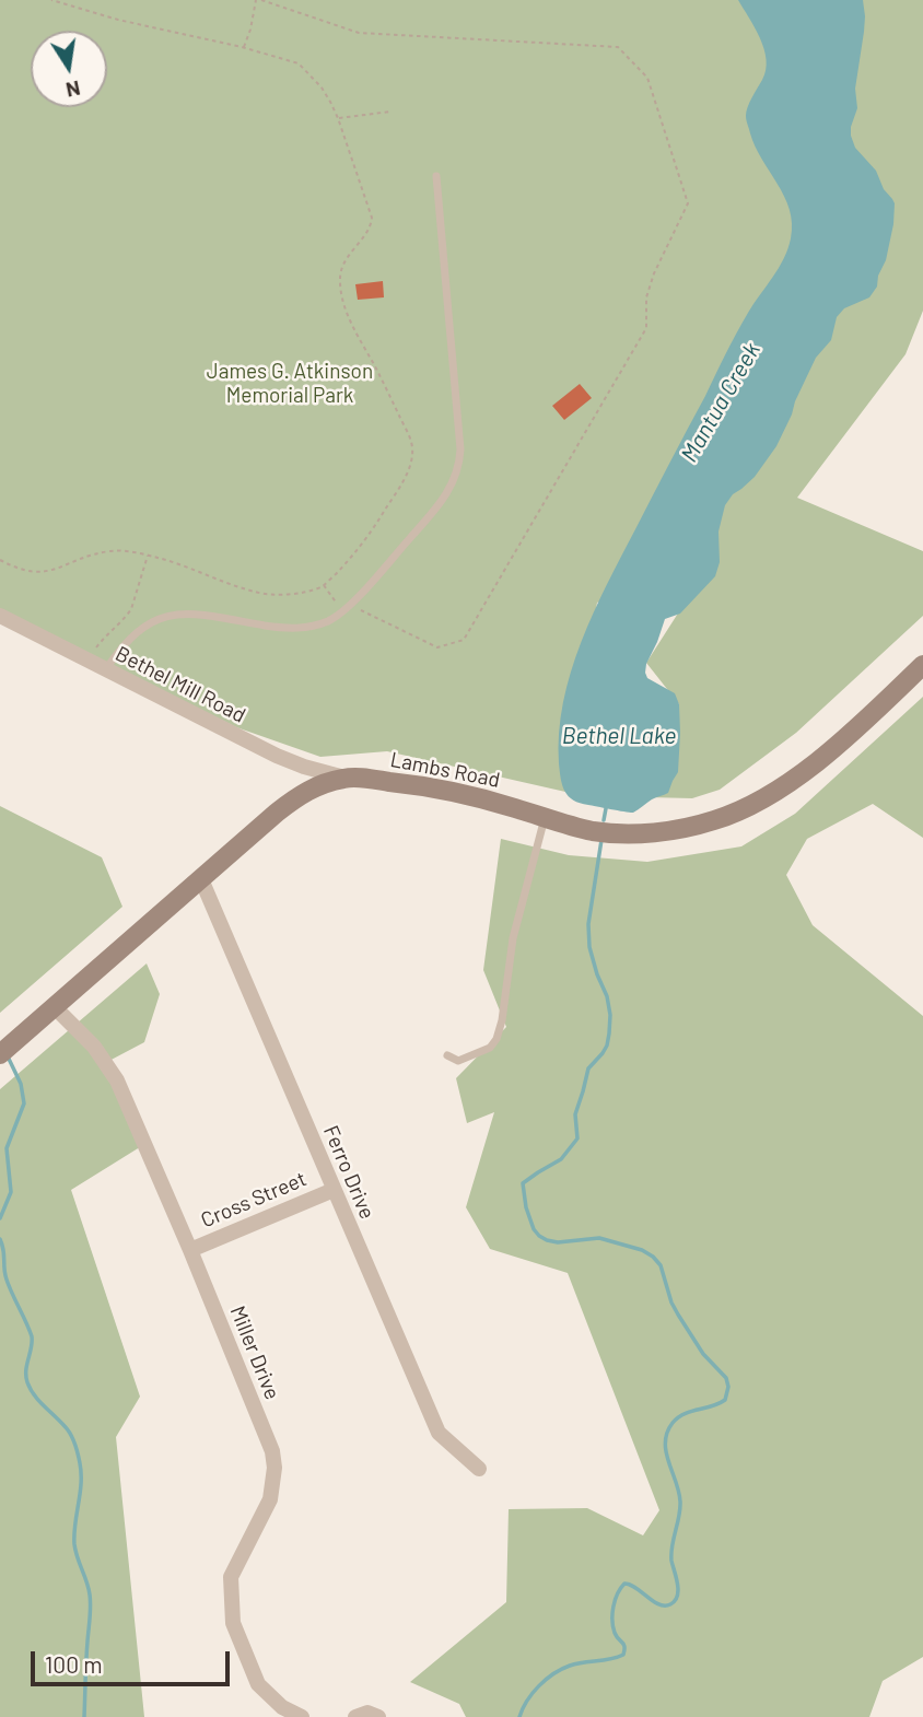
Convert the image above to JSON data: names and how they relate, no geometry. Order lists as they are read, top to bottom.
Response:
{
  "streets": {
    "main road": ["Lambs Road"],
    "street": [
      "Bethel Mill Road",
      "Ferro Drive",
      "Cross Street",
      "Miller Drive"
    ]
  },
  "crossings": [
    ["Bethel Mill Road", "Lambs Road"],
    ["Lambs Road", "Ferro Drive"],
    ["Lambs Road", "Miller Drive"],
    ["Ferro Drive", "Cross Street"],
    ["Cross Street", "Miller Drive"]
  ],
  "water": ["Mantua Creek", "Bethel Lake"],
  "parks": ["James G. Atkinson Memorial Park"],
  "scale_bar": "100 m",
  "north": "bottom"
}
